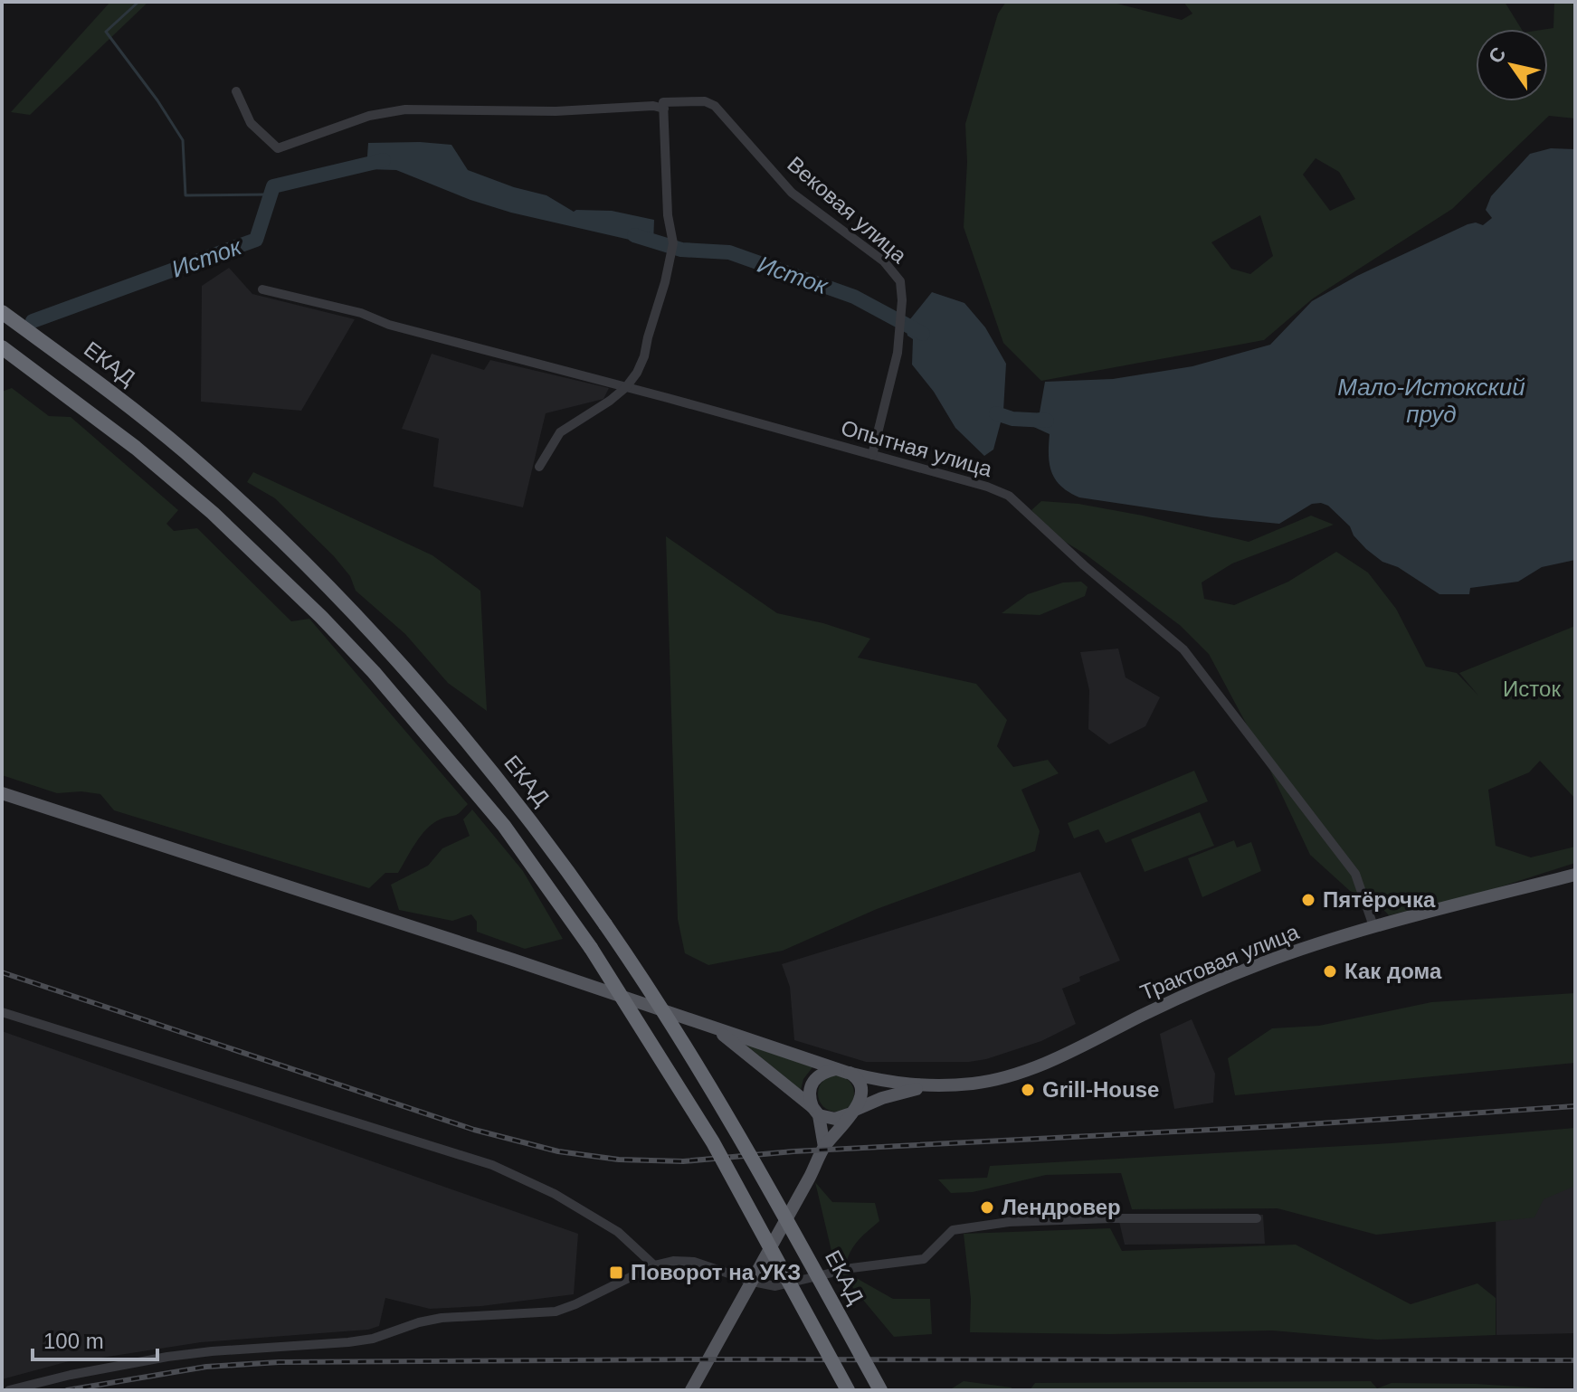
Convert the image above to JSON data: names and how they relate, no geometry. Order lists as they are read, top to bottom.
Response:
{
  "streets": {
    "highway": ["ЕКАД"],
    "main road": ["Трактовая улица"],
    "street": ["Вековая улица", "Опытная улица"]
  },
  "crossings": [
    ["Вековая улица", "Опытная улица"],
    ["Опытная улица", "Трактовая улица"]
  ],
  "water": ["Исток", "Мало-Истокский пруд"],
  "parks": ["Исток"],
  "places": {
    "other": [
      "Пятёрочка",
      "Как дома",
      "Grill-House",
      "Лендровер"
    ],
    "transit": ["Поворот на УКЗ"]
  },
  "scale_bar": "100 m",
  "north": "top left"
}
